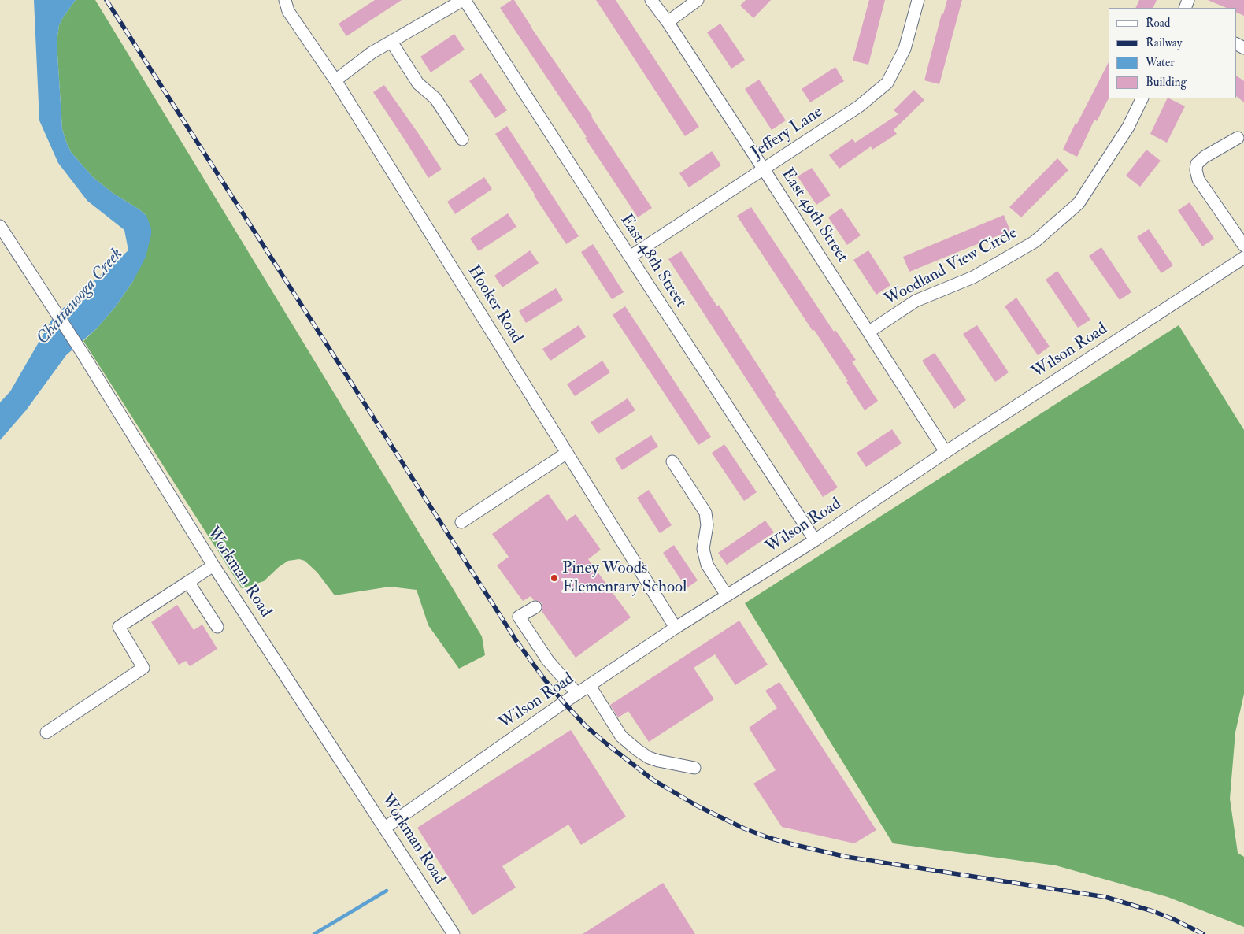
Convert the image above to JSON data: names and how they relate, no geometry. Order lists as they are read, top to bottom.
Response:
{
  "streets": {
    "street": [
      "Jeffery Lane",
      "East 49th Street",
      "East 48th Street",
      "Woodland View Circle",
      "Hooker Road",
      "Wilson Road",
      "Workman Road"
    ]
  },
  "crossings": [
    ["Jeffery Lane", "East 49th Street"],
    ["Jeffery Lane", "East 48th Street"],
    ["East 49th Street", "Woodland View Circle"],
    ["East 49th Street", "Wilson Road"],
    ["East 48th Street", "Wilson Road"],
    ["Hooker Road", "Wilson Road"],
    ["Wilson Road", "Workman Road"]
  ],
  "water": ["Chattanooga Creek"],
  "places": ["Piney Woods Elementary School"],
  "legend": [
    "Road",
    "Railway",
    "Water",
    "Building"
  ]
}
